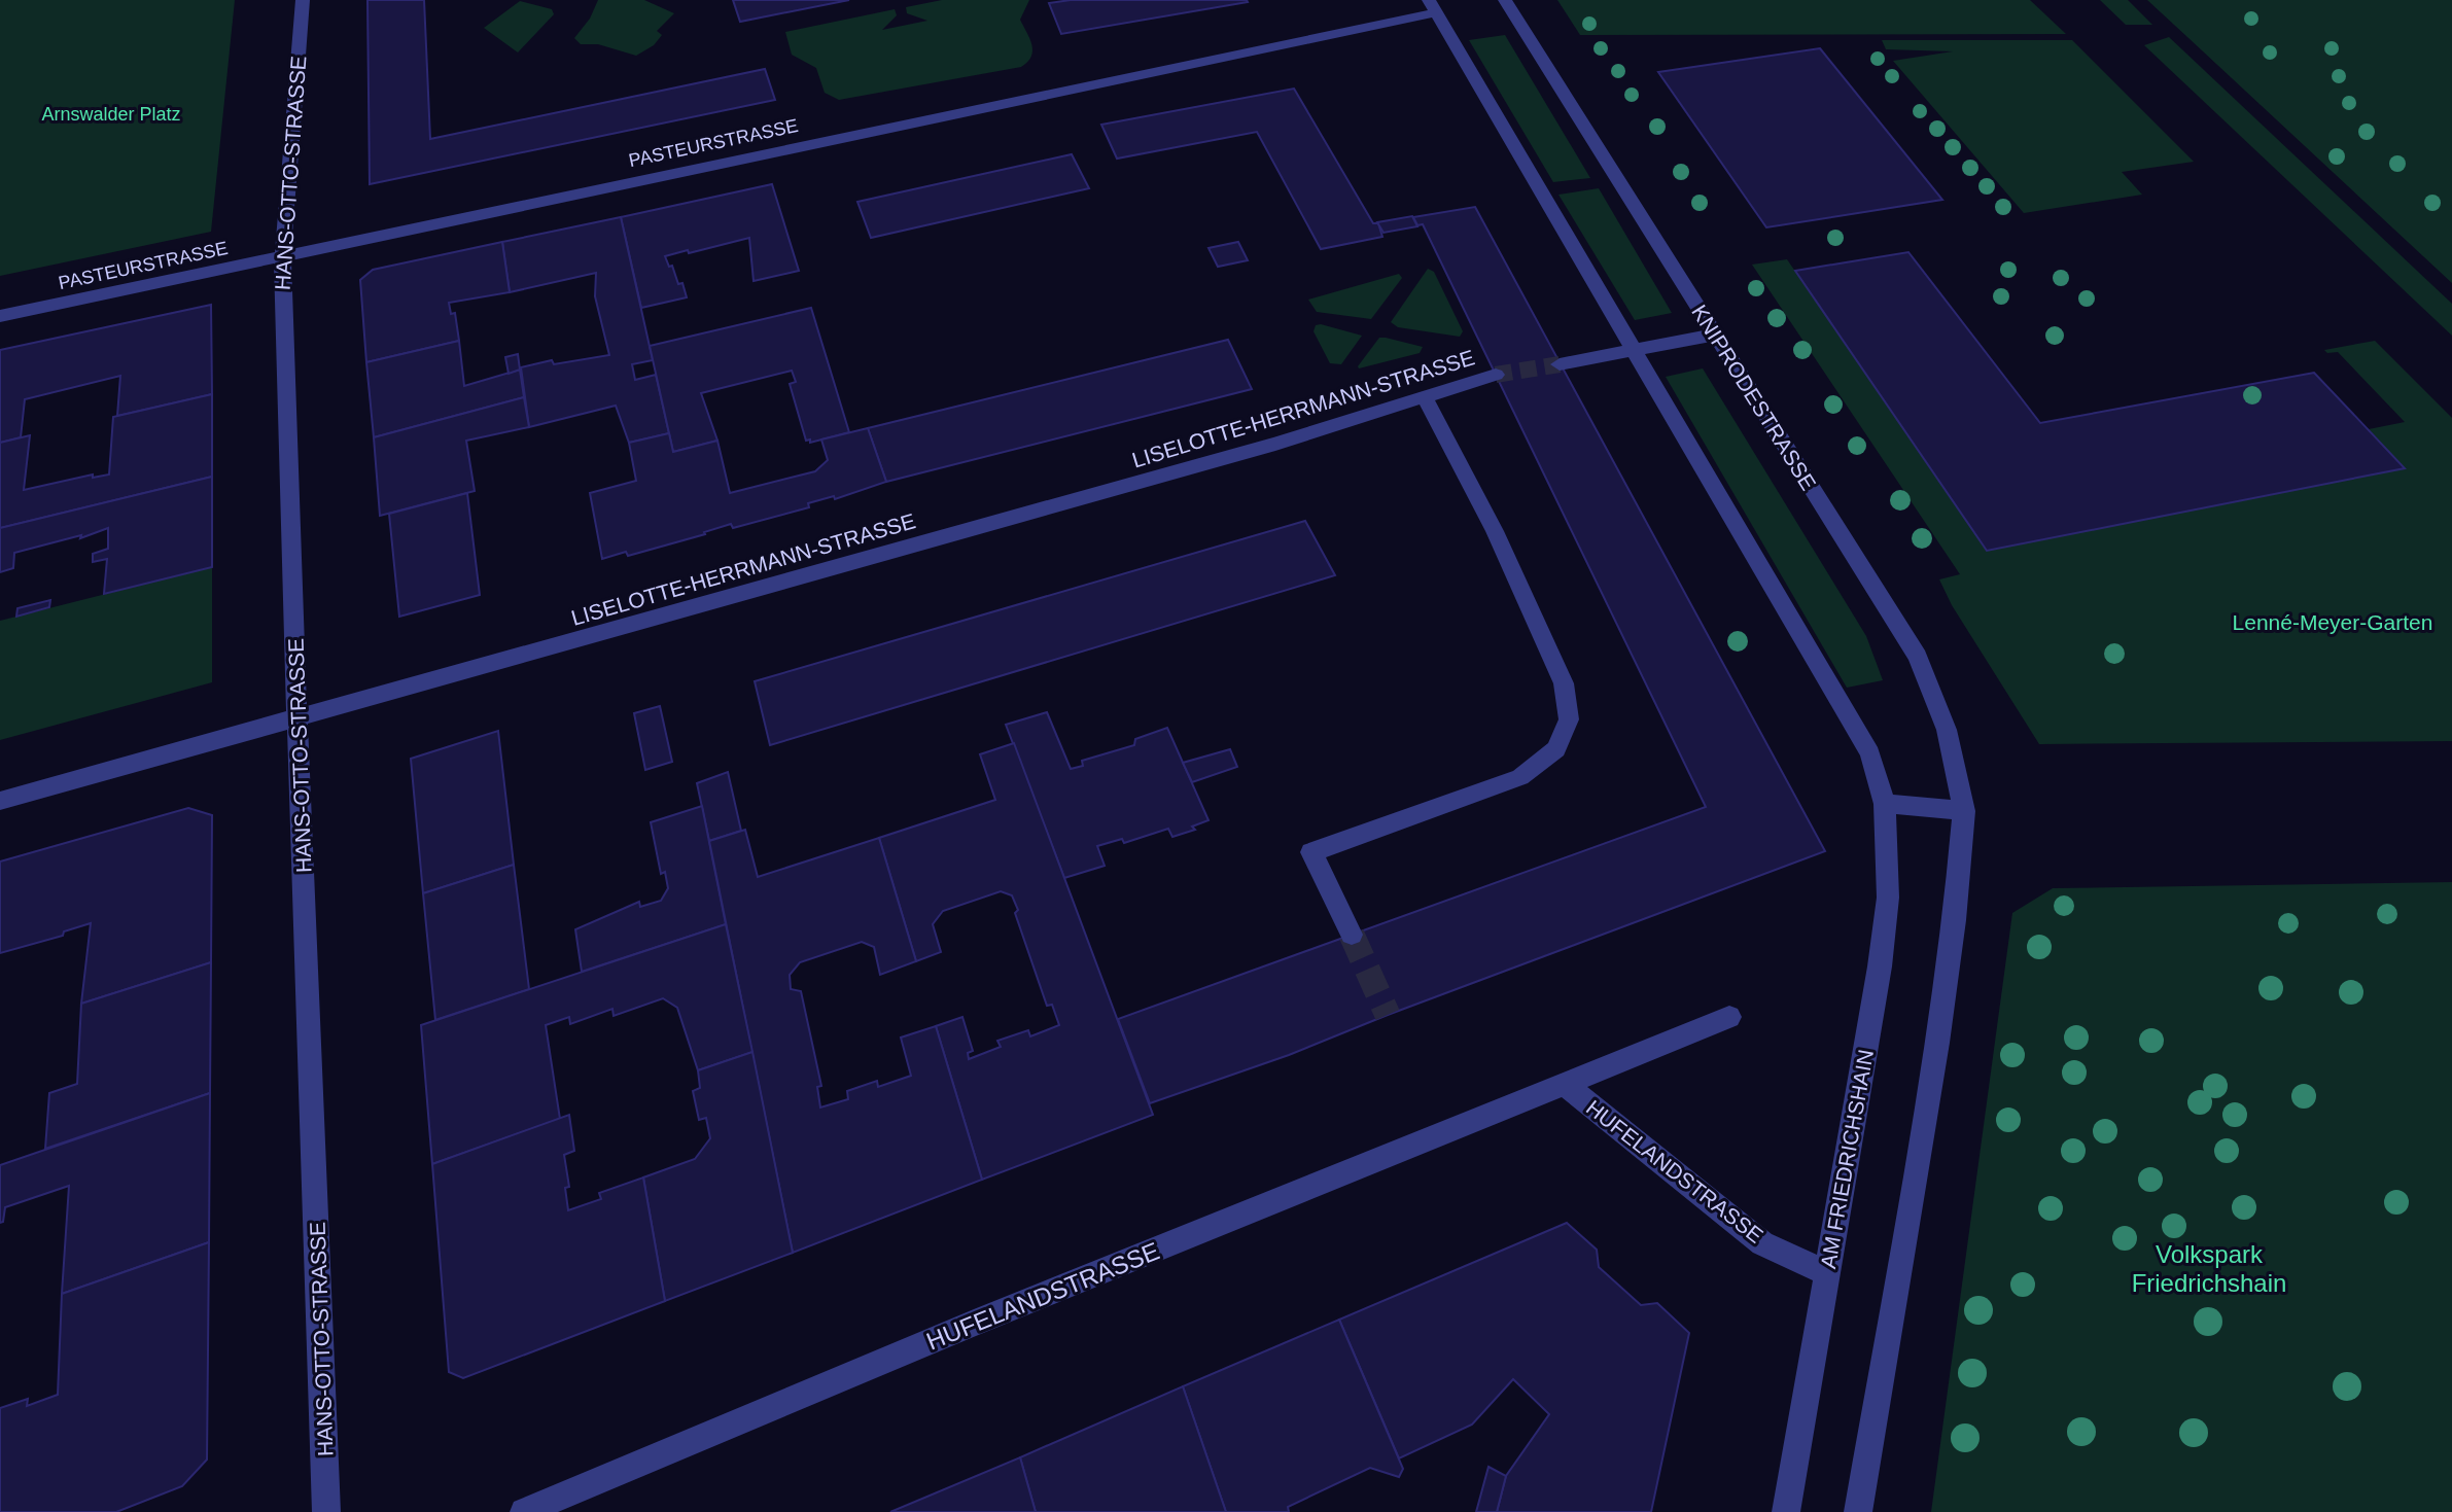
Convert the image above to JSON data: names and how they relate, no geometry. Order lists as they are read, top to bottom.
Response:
{
  "streets": {
    "street": [
      "PASTEURSTRASSE",
      "HANS-OTTO-STRASSE",
      "KNIPRODESTRASSE",
      "LISELOTTE-HERRMANN-STRASSE",
      "AM FRIEDRICHSHAIN",
      "HUFELANDSTRASSE"
    ]
  },
  "crossings": [
    ["PASTEURSTRASSE", "HANS-OTTO-STRASSE"],
    ["HANS-OTTO-STRASSE", "LISELOTTE-HERRMANN-STRASSE"],
    ["AM FRIEDRICHSHAIN", "HUFELANDSTRASSE"]
  ],
  "parks": ["Arnswalder Platz", "Lenné-Meyer-Garten", "Volkspark Friedrichshain"]
}
